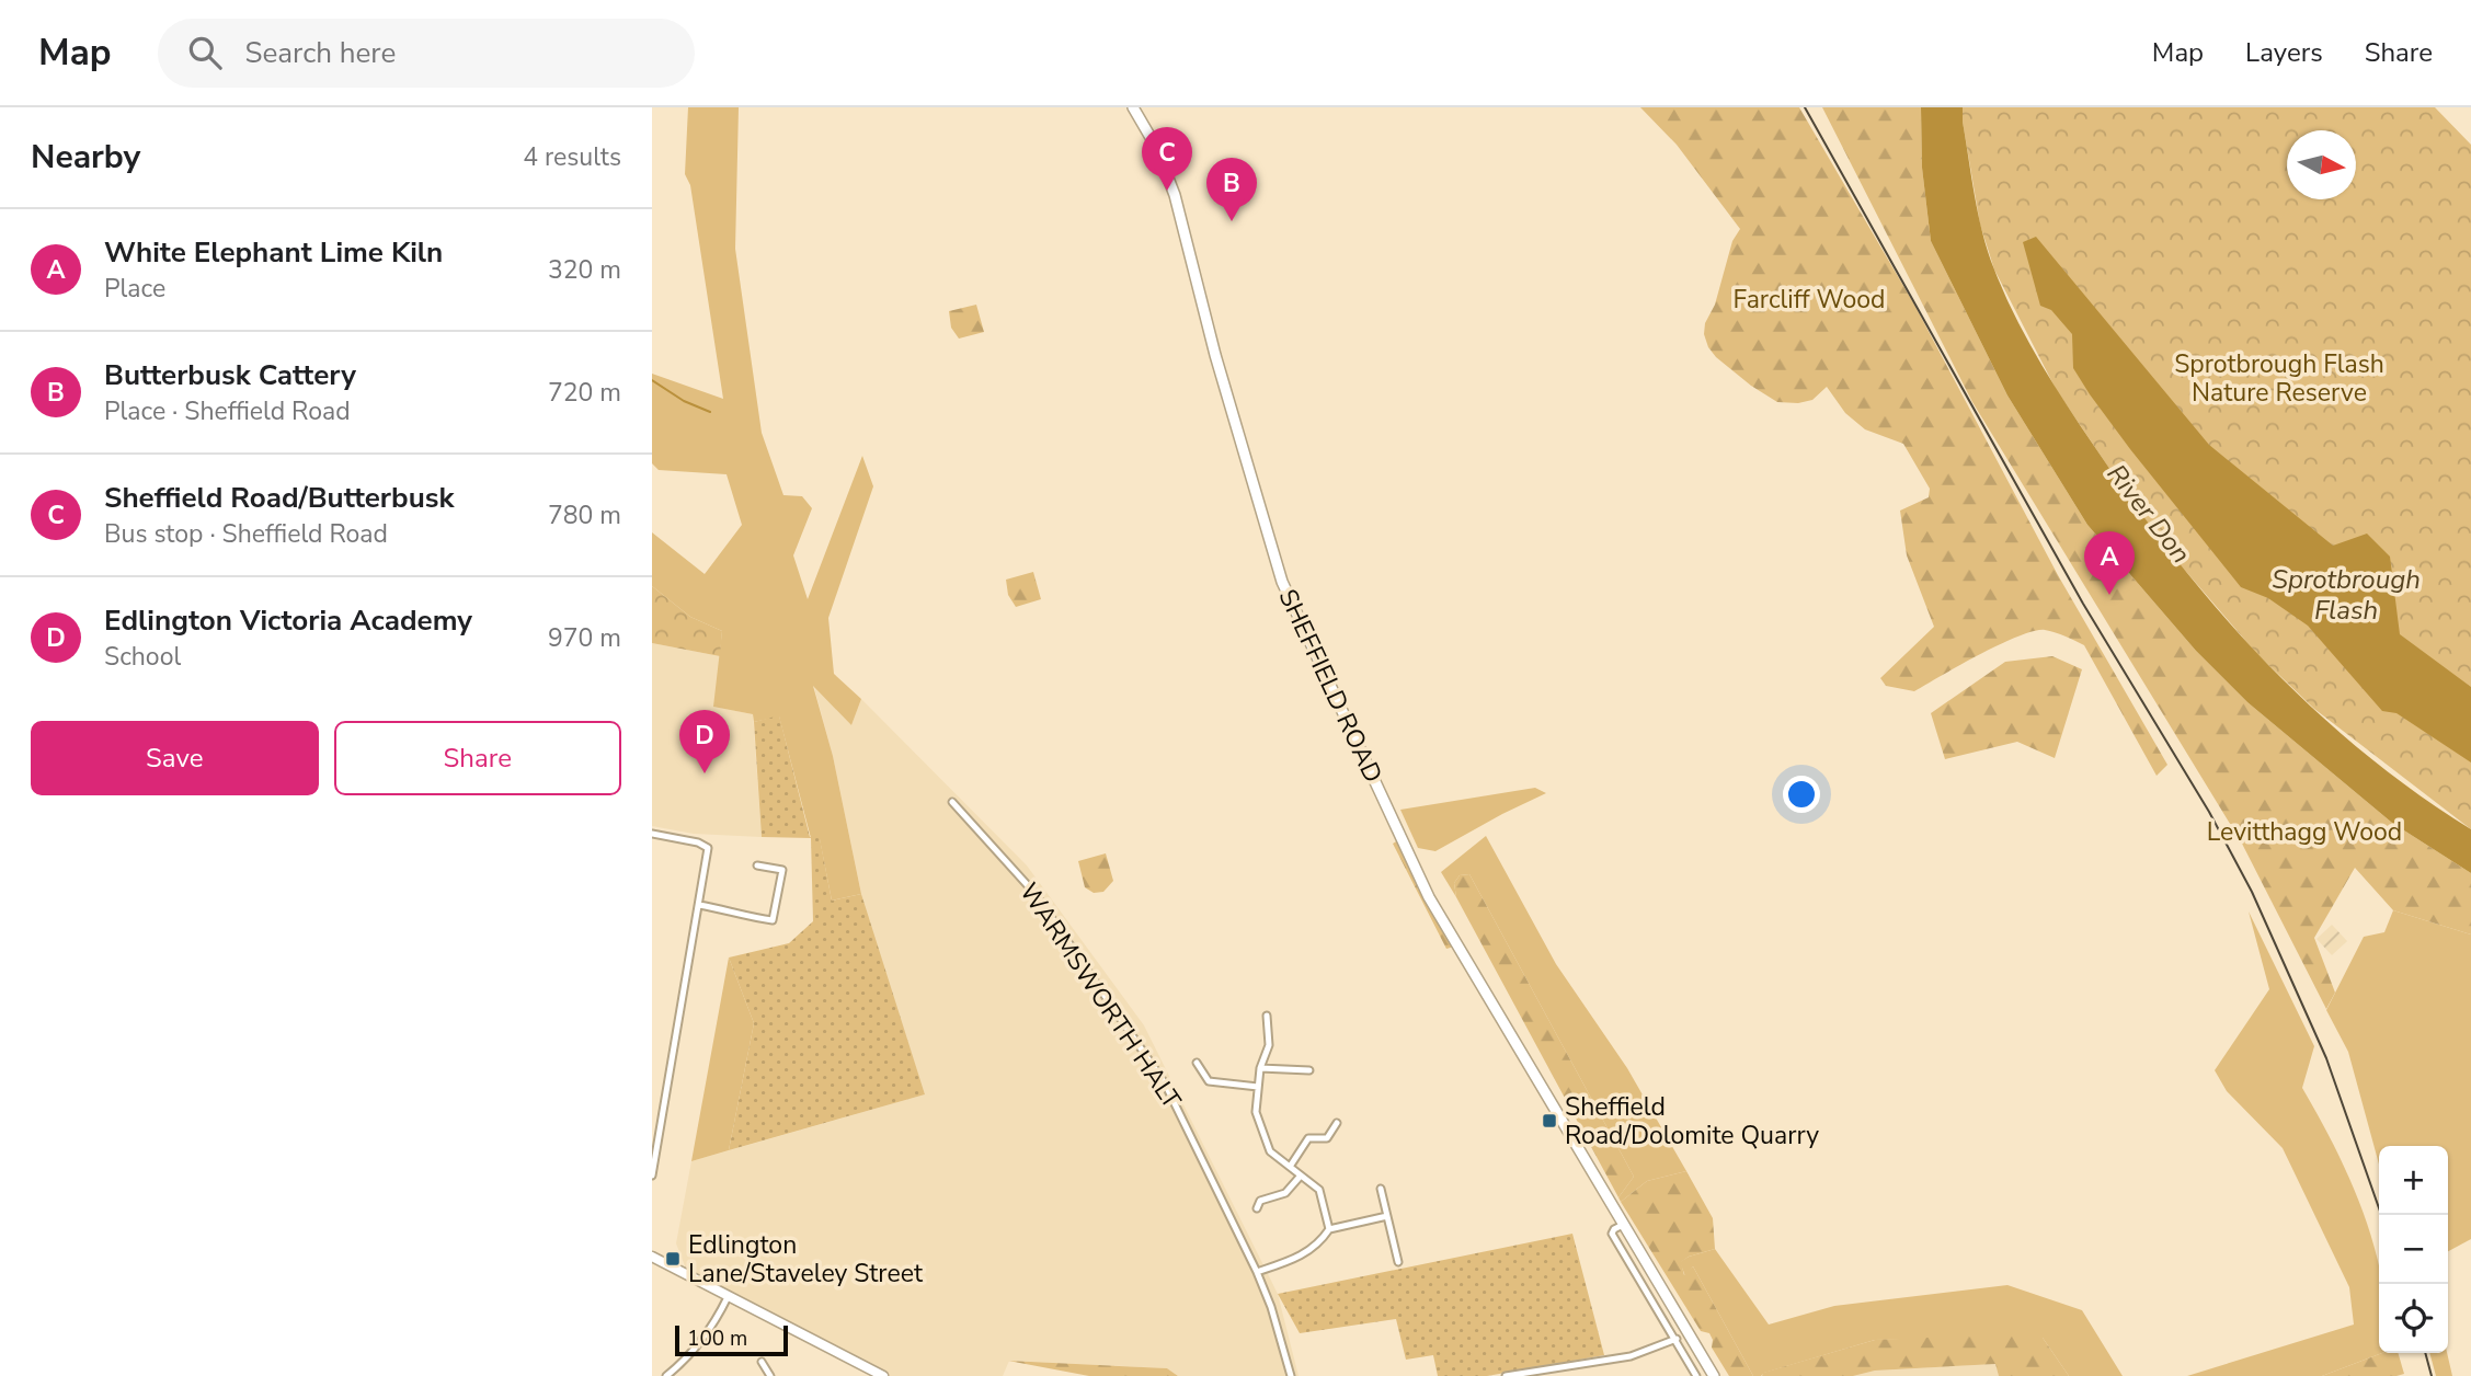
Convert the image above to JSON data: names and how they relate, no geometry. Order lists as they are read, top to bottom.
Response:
{
  "streets": {
    "main road": ["SHEFFIELD ROAD"],
    "street": ["WARMSWORTH HALT"]
  },
  "water": ["River Don", "Sprotbrough Flash"],
  "parks": ["Farcliff Wood", "Sprotbrough Flash Nature Reserve", "Levitthagg Wood"],
  "places": {
    "transit": ["Sheffield Road/Dolomite Quarry", "Edlington Lane/Staveley Street"]
  },
  "scale_bar": "100 m",
  "north": "right",
  "page": {
    "header": "Map",
    "search": "Search here",
    "nav": ["Map", "Layers", "Share"],
    "heading": ["Nearby", "4 results"],
    "pins": [
      "C",
      "B",
      "A",
      "D"
    ],
    "list": [
      {
        "mark": "A",
        "name": "White Elephant Lime Kiln",
        "note": "Place",
        "value": "320 m"
      },
      {
        "mark": "B",
        "name": "Butterbusk Cattery",
        "note": "Place · Sheffield Road",
        "value": "720 m"
      },
      {
        "mark": "C",
        "name": "Sheffield Road/Butterbusk",
        "note": "Bus stop · Sheffield Road",
        "value": "780 m"
      },
      {
        "mark": "D",
        "name": "Edlington Victoria Academy",
        "note": "School",
        "value": "970 m"
      }
    ],
    "buttons": ["Save", "Share"],
    "map_buttons": ["+", "−"],
    "scale": "100 m"
  }
}
